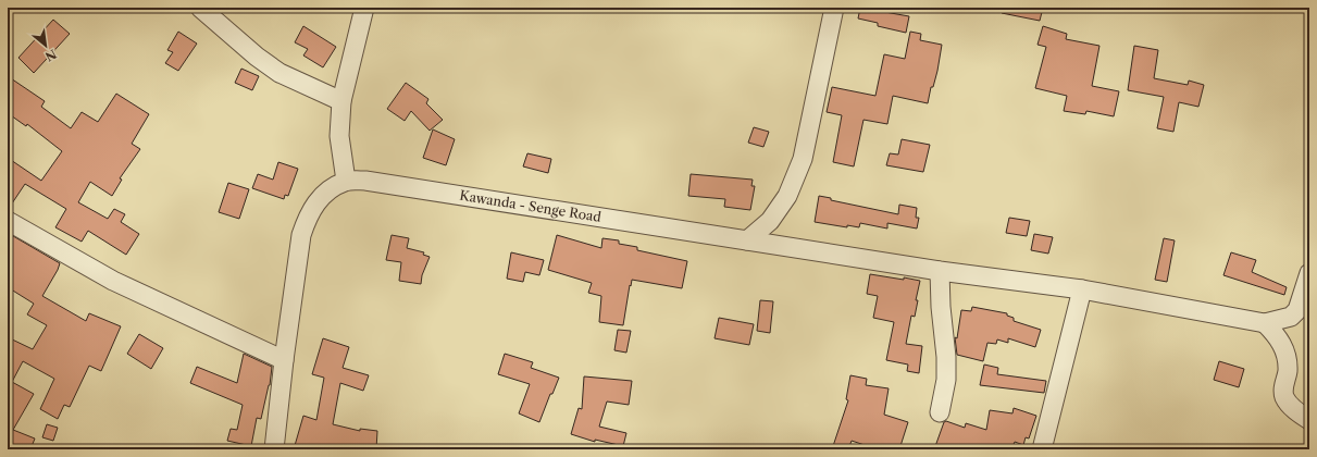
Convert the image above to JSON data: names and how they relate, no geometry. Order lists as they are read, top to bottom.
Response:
{
  "streets": {
    "street": ["Kawanda - Senge Road"]
  },
  "north": "bottom right"
}
